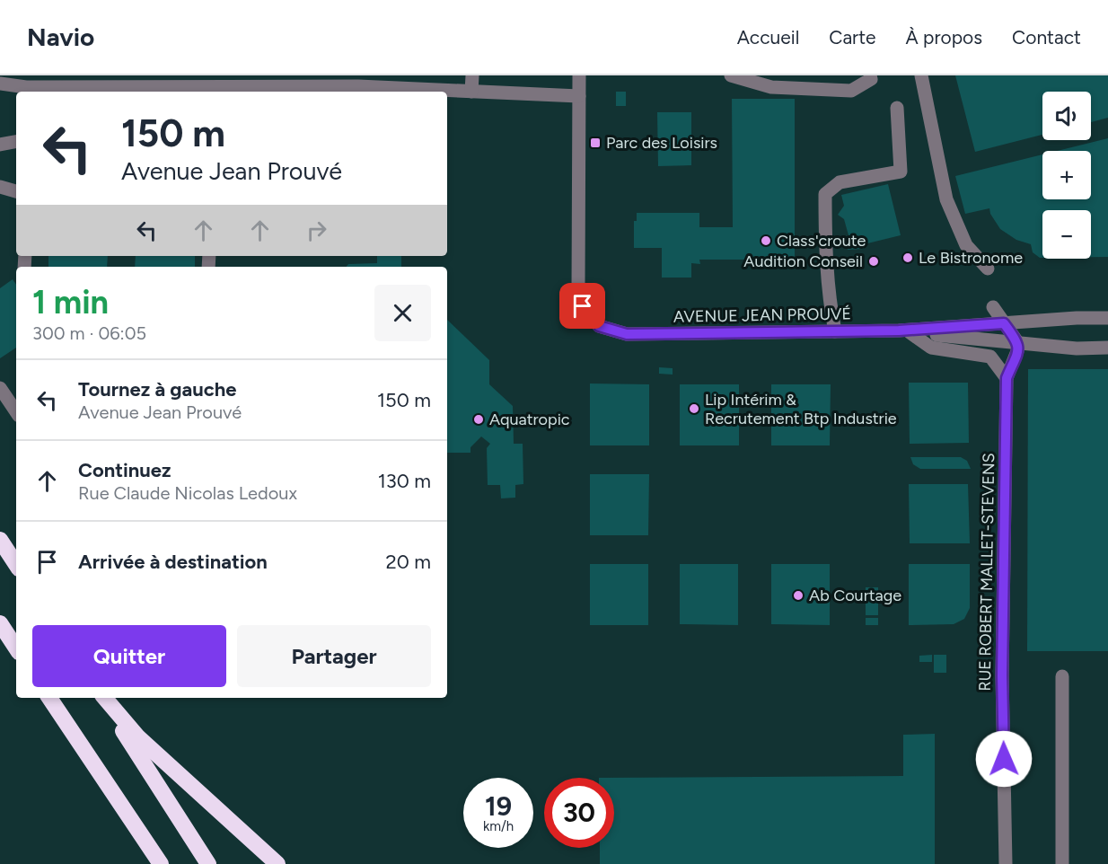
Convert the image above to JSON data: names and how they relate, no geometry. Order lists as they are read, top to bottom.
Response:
{
  "streets": {
    "street": ["AVENUE JEAN PROUVÉ", "RUE ROBERT MALLET-STEVENS"]
  },
  "crossings": [
    ["AVENUE JEAN PROUVÉ", "RUE ROBERT MALLET-STEVENS"]
  ],
  "places": {
    "transit": ["Parc des Loisirs"],
    "other": [
      "Class'croute",
      "Le Bistronome",
      "Audition Conseil",
      "Lip Intérim & Recrutement Btp Industrie",
      "Aquatropic",
      "Ab Courtage"
    ]
  },
  "page": {
    "header": "Navio",
    "nav": [
      "Accueil",
      "Carte",
      "À propos",
      "Contact"
    ],
    "map_buttons": ["+", "−"],
    "turn": ["150 m", "Avenue Jean Prouvé"],
    "heading": ["1 min", "300 m · 06:05"],
    "list": [
      {
        "name": "Tournez à gauche",
        "note": "Avenue Jean Prouvé",
        "value": "150 m"
      },
      {
        "name": "Continuez",
        "note": "Rue Claude Nicolas Ledoux",
        "value": "130 m"
      },
      {
        "name": "Arrivée à destination",
        "value": "20 m"
      }
    ],
    "buttons": ["Quitter", "Partager"],
    "speed": "19 km/h",
    "limit": "30"
  }
}
